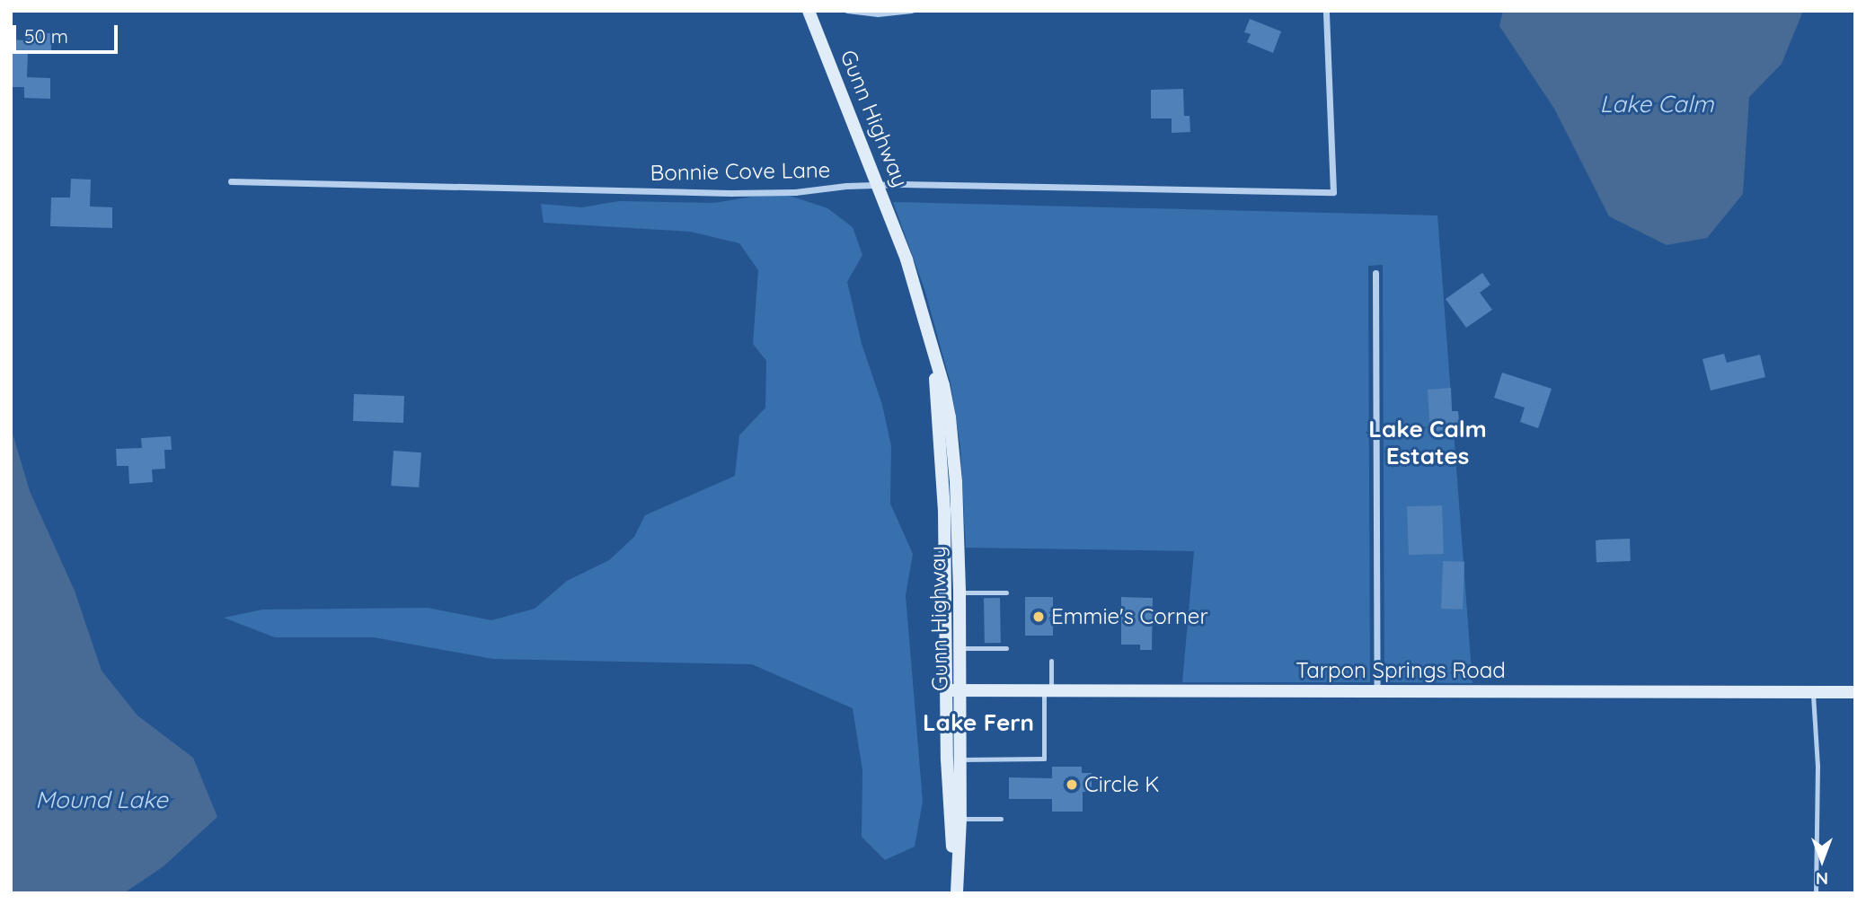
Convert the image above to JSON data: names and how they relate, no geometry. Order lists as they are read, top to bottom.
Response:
{
  "streets": {
    "main road": ["Gunn Highway", "Tarpon Springs Road"],
    "street": ["Bonnie Cove Lane"]
  },
  "crossings": [
    ["Gunn Highway", "Bonnie Cove Lane"],
    ["Gunn Highway", "Tarpon Springs Road"]
  ],
  "districts": ["Lake Calm Estates", "Lake Fern"],
  "water": ["Lake Calm", "Mound Lake"],
  "places": ["Emmie's Corner", "Circle K"],
  "scale_bar": "50 m",
  "north": "bottom"
}
